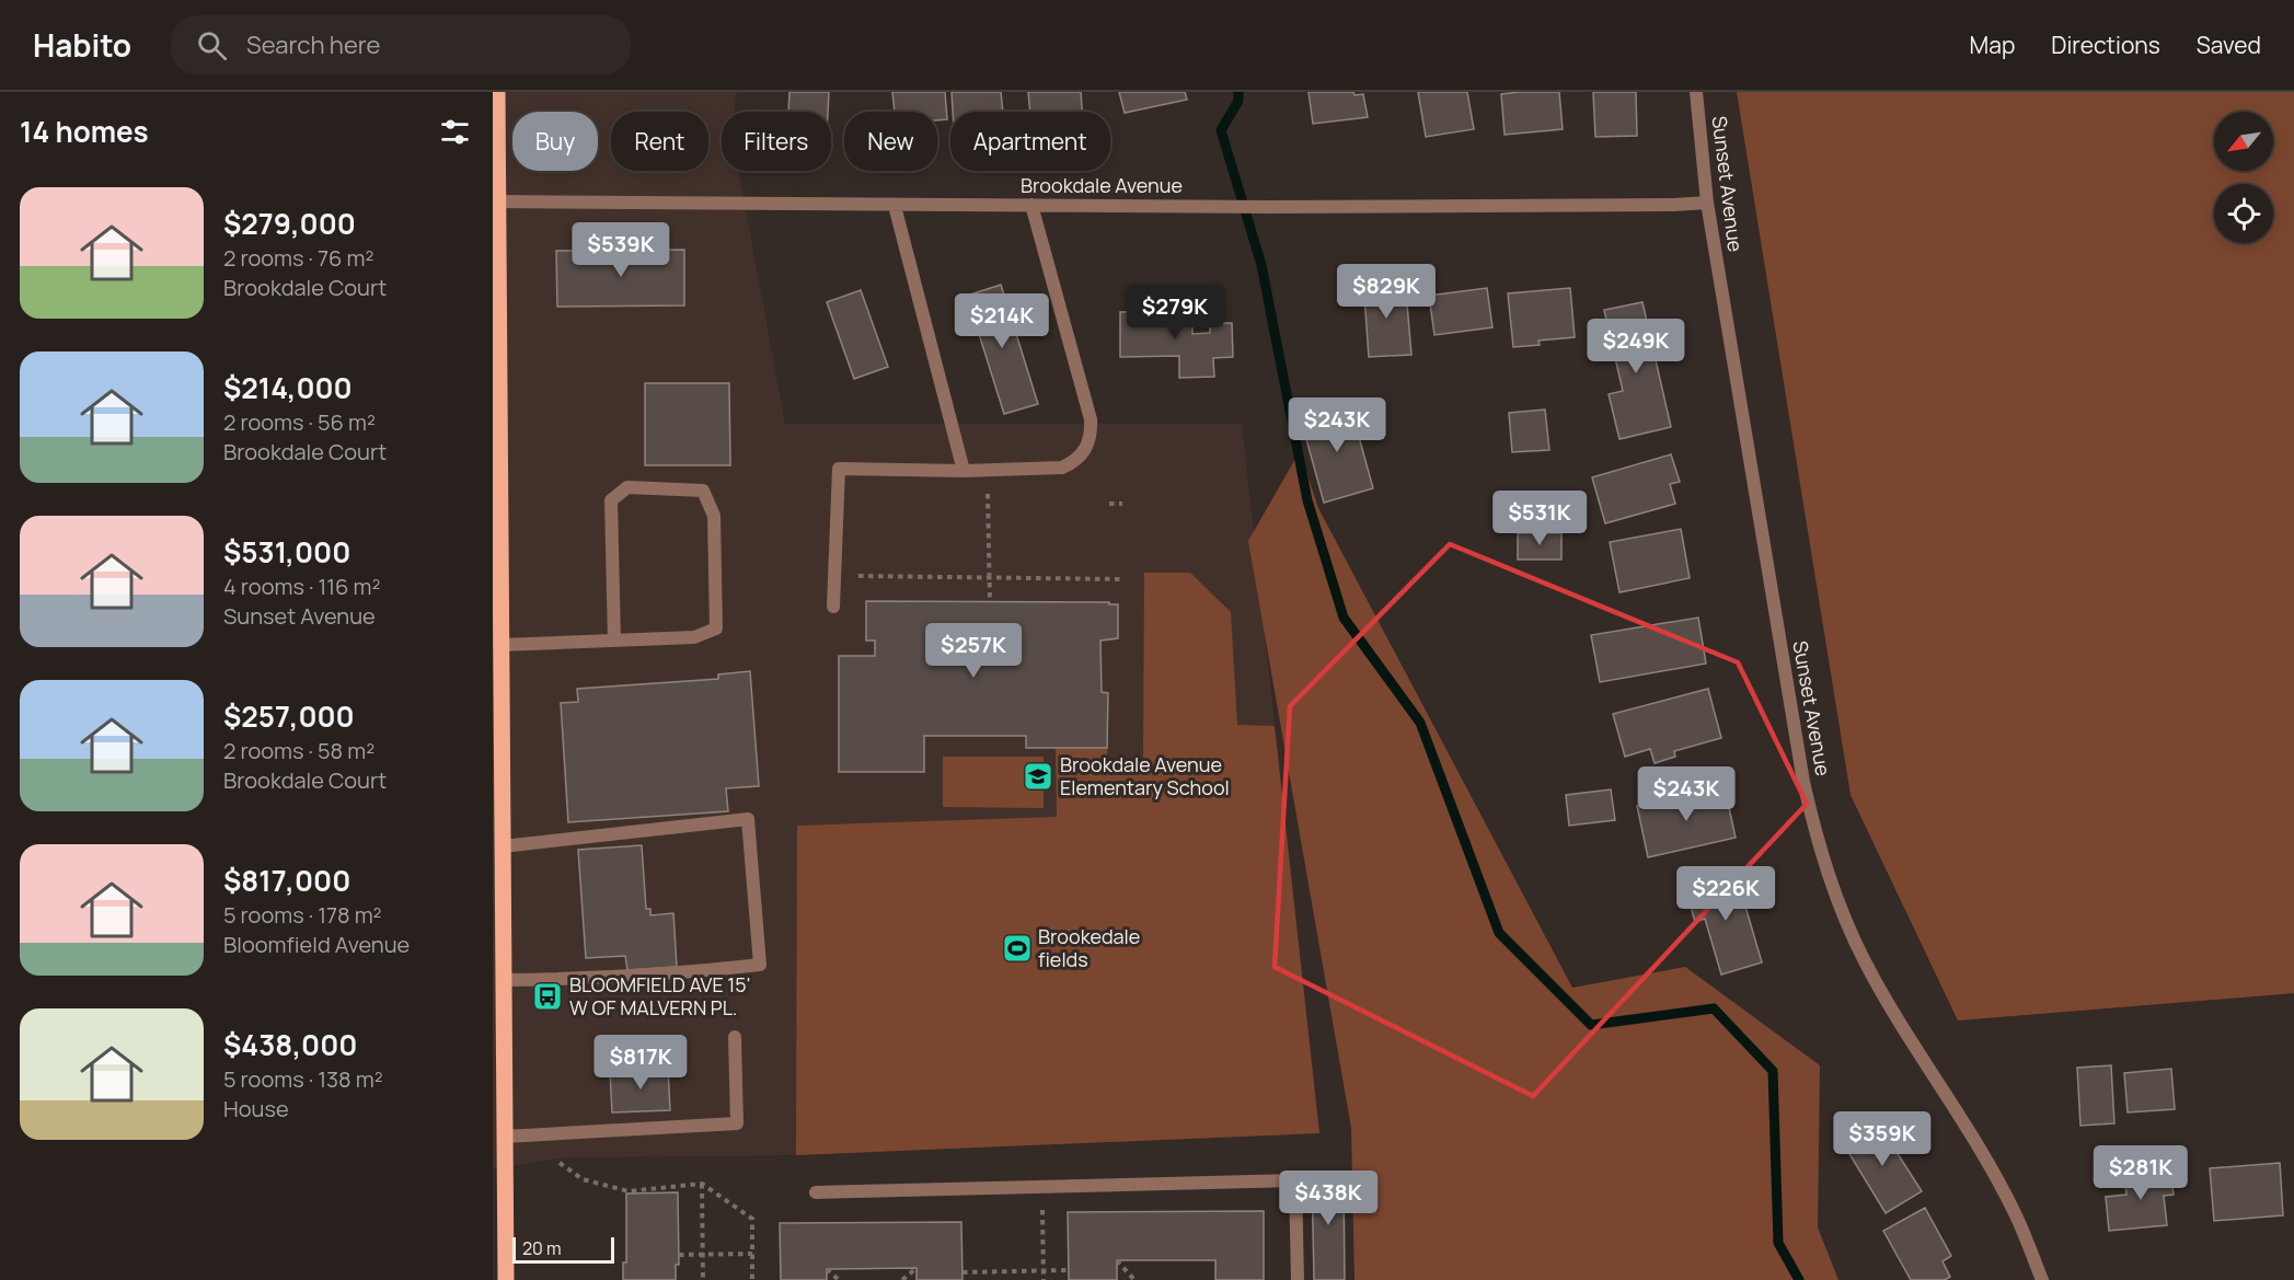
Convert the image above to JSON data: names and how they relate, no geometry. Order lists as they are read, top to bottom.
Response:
{
  "streets": {
    "street": ["Sunset Avenue", "Brookdale Avenue"]
  },
  "crossings": [
    ["Sunset Avenue", "Brookdale Avenue"]
  ],
  "places": {
    "school or university": ["Brookdale Avenue Elementary School"],
    "sports": ["Brookedale fields"],
    "bus stop": ["BLOOMFIELD AVE 15' W OF MALVERN PL."]
  },
  "scale_bar": "20 m",
  "north": "bottom left",
  "page": {
    "header": "Habito",
    "search": "Search here",
    "nav": ["Map", "Directions", "Saved"],
    "heading": "14 homes",
    "chip": [
      "Buy",
      "Rent",
      "Filters",
      "New",
      "Apartment"
    ],
    "list": [
      {
        "name": "$279,000",
        "note": "2 rooms · 76 m² · Brookdale Court"
      },
      {
        "name": "$214,000",
        "note": "2 rooms · 56 m² · Brookdale Court"
      },
      {
        "name": "$531,000",
        "note": "4 rooms · 116 m² · Sunset Avenue"
      },
      {
        "name": "$257,000",
        "note": "2 rooms · 58 m² · Brookdale Court"
      },
      {
        "name": "$817,000",
        "note": "5 rooms · 178 m² · Bloomfield Avenue"
      },
      {
        "name": "$438,000",
        "note": "5 rooms · 138 m² · House"
      }
    ],
    "price": [
      "$539K",
      "$829K",
      "$279K",
      "$214K",
      "$249K",
      "$243K",
      "$531K",
      "$257K",
      "$243K",
      "$226K",
      "$817K",
      "$359K",
      "$281K",
      "$438K"
    ],
    "scale": "20 m"
  }
}
